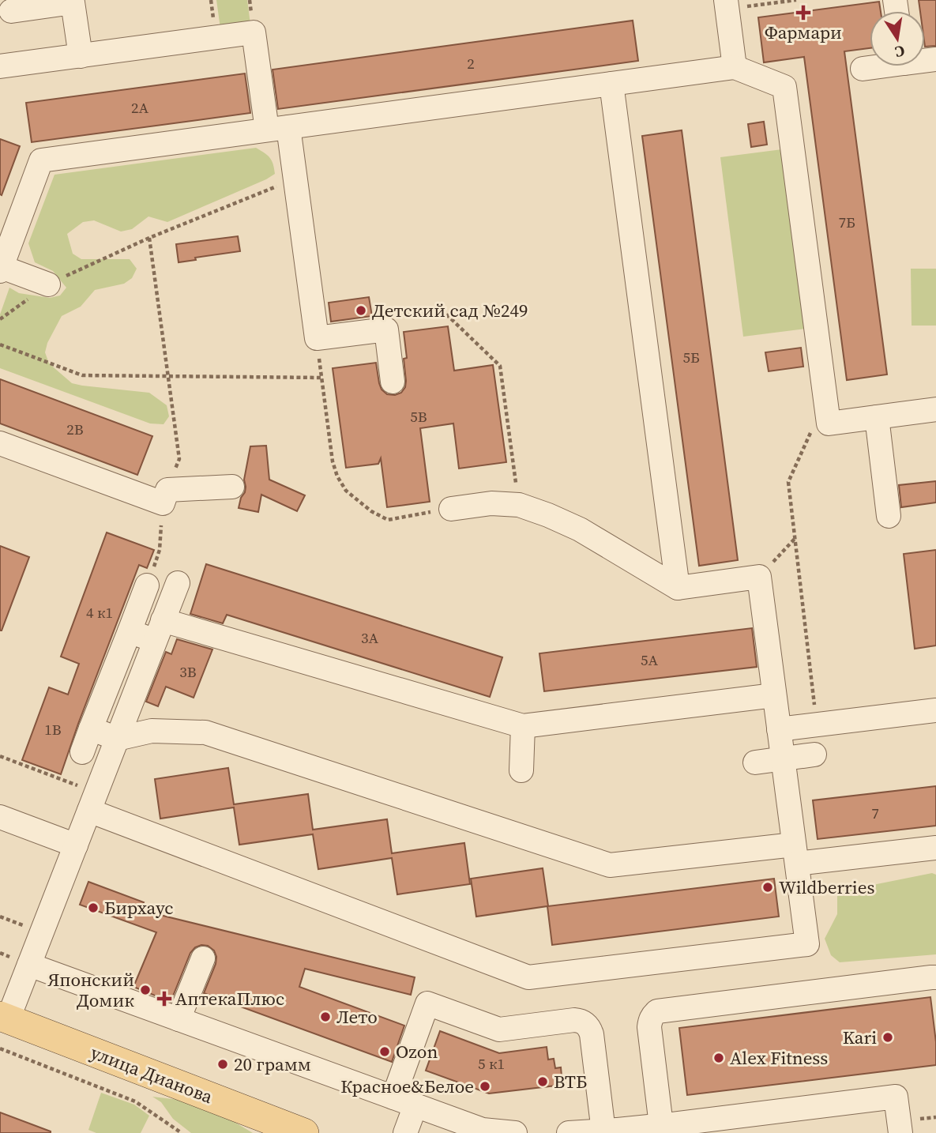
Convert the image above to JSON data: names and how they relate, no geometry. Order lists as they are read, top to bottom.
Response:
{
  "streets": {
    "main road": ["улица Дианова"]
  },
  "places": {
    "health": ["Фармари", "АптекаПлюс"],
    "other": [
      "Детский сад №249",
      "Wildberries",
      "Бирхаус",
      "Японский Домик",
      "Лето",
      "Kari",
      "Ozon",
      "Alex Fitness",
      "20 грамм",
      "ВТБ",
      "Красное&Белое"
    ]
  },
  "house_numbers": [
    "2",
    "2А",
    "7Б",
    "5Б",
    "5В",
    "2В",
    "4 к1",
    "3А",
    "5А",
    "3В",
    "1В",
    "7",
    "5 к1"
  ],
  "north": "bottom"
}
